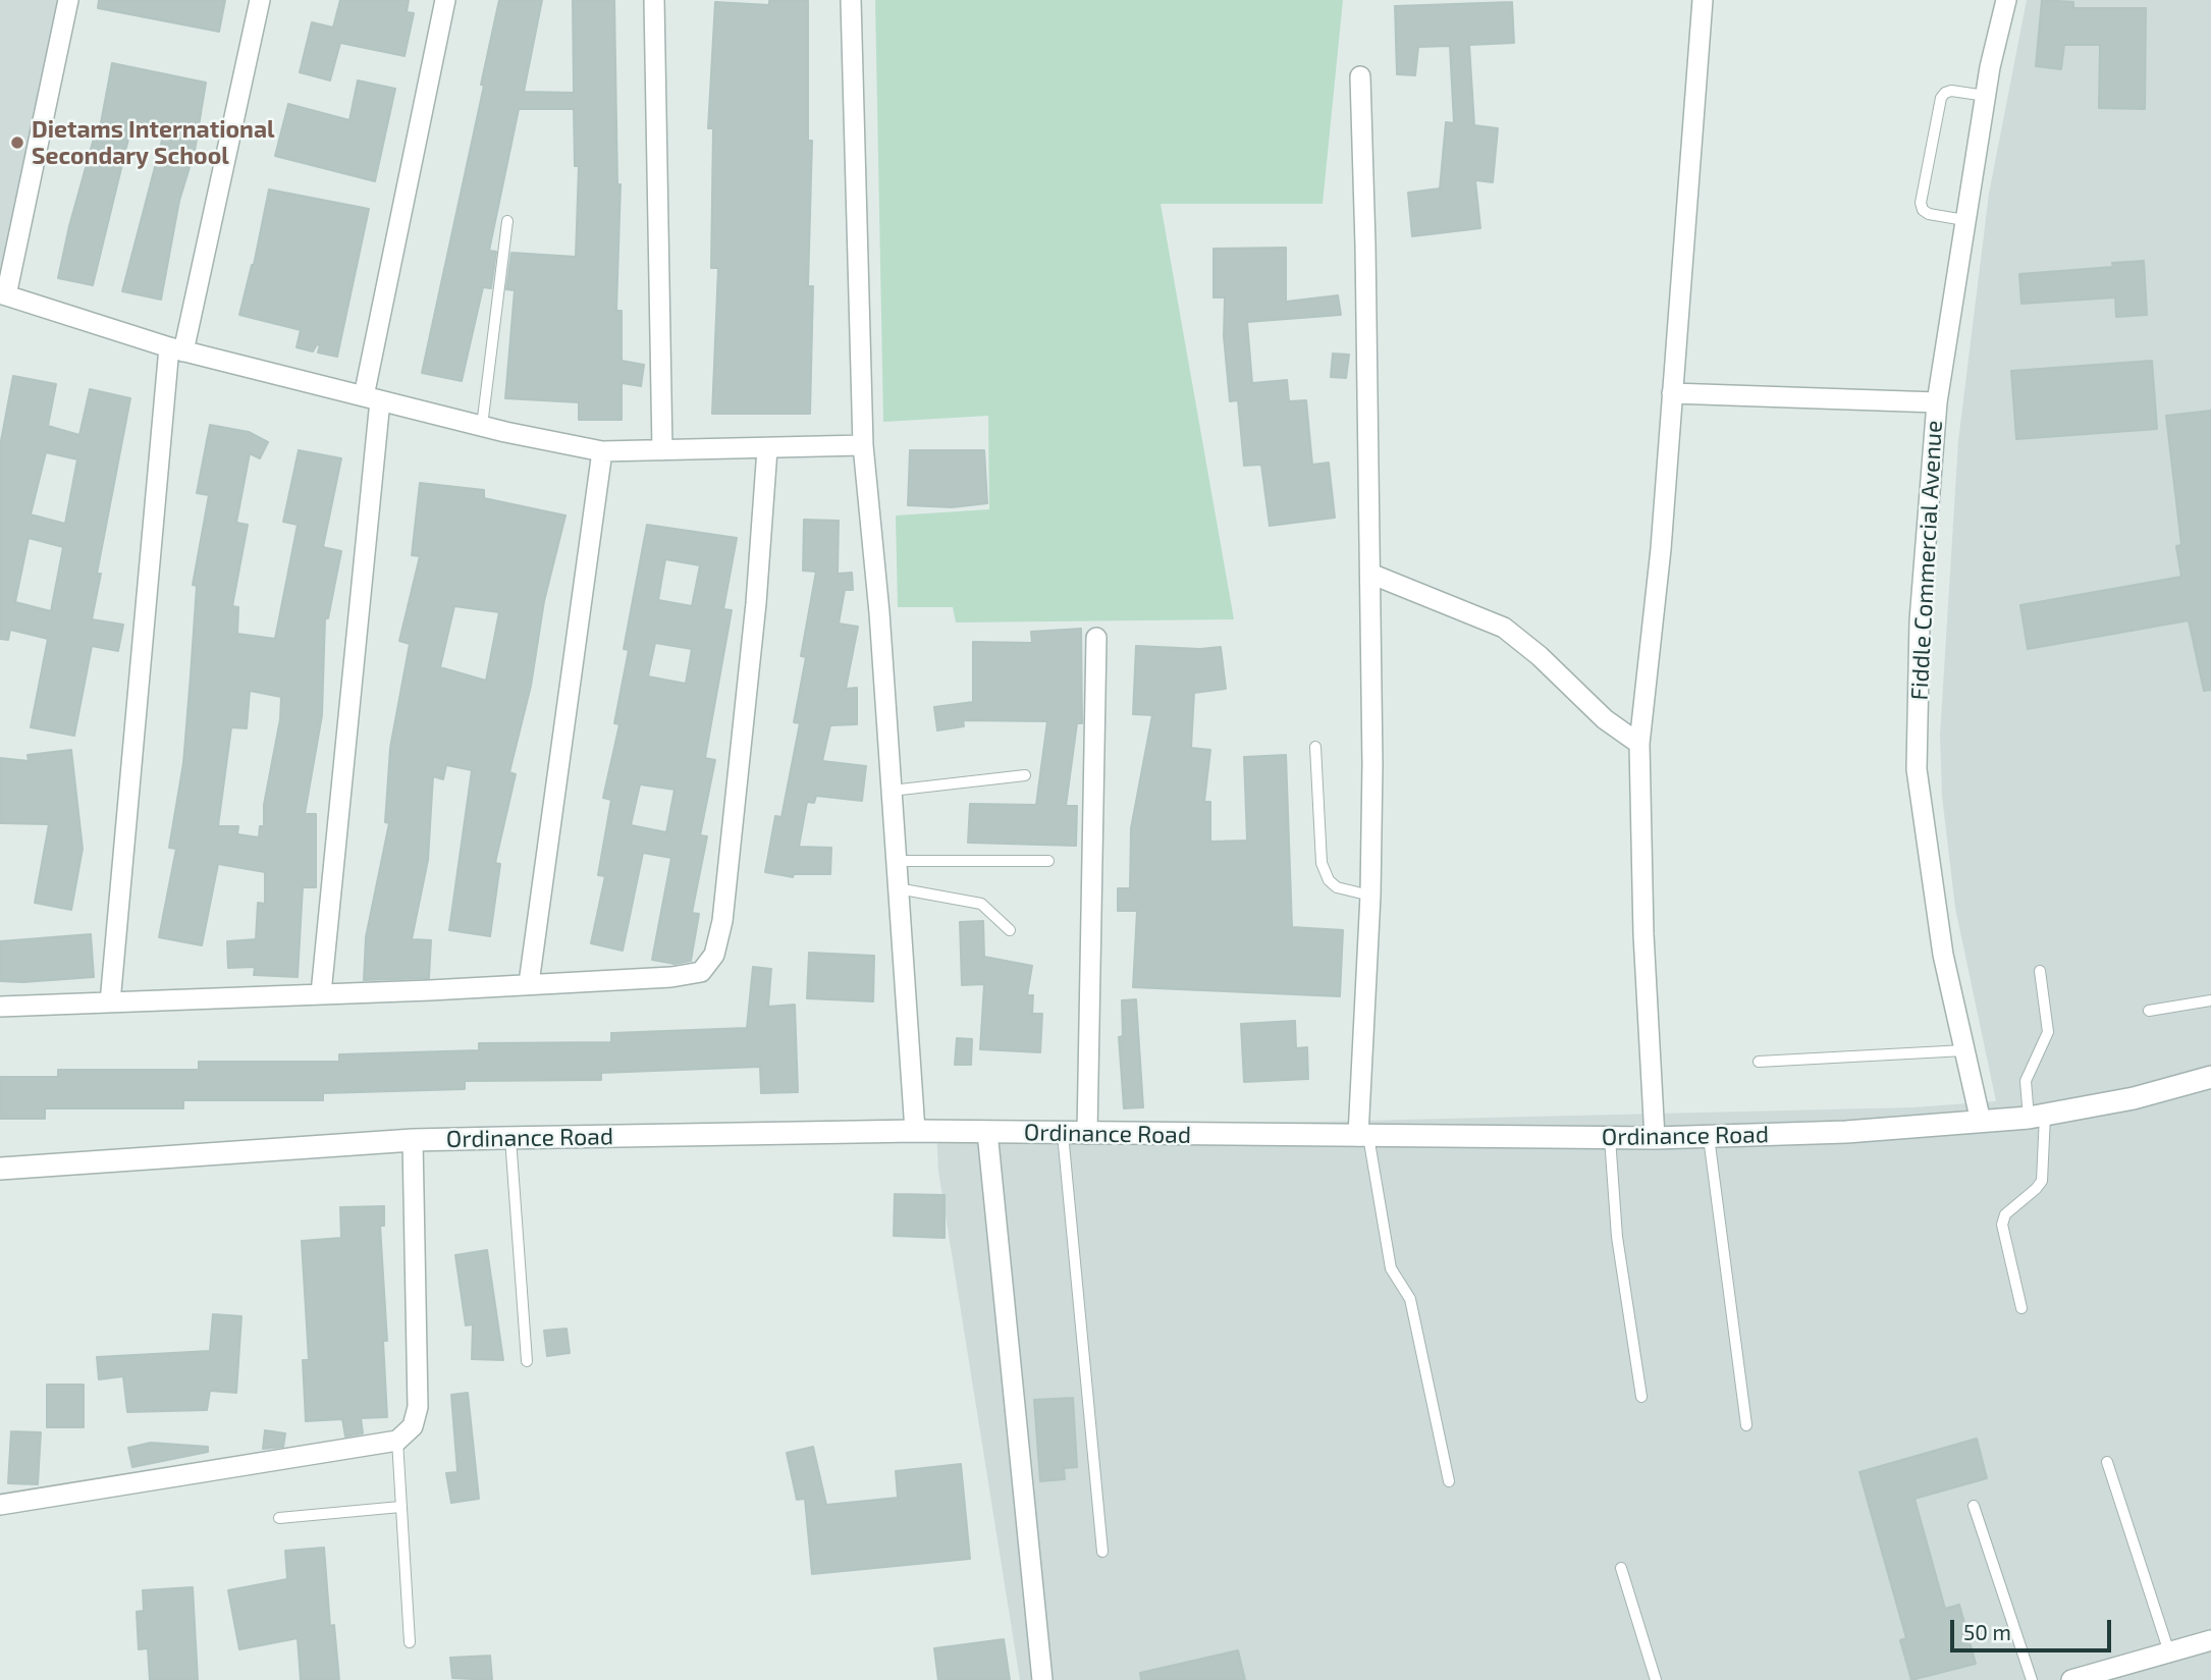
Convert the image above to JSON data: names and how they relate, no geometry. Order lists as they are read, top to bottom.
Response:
{
  "streets": {
    "street": ["Fiddle Commercial Avenue", "Ordinance Road"]
  },
  "crossings": [
    ["Fiddle Commercial Avenue", "Ordinance Road"]
  ],
  "places": ["Dietams International Secondary School"],
  "scale_bar": "50 m"
}
